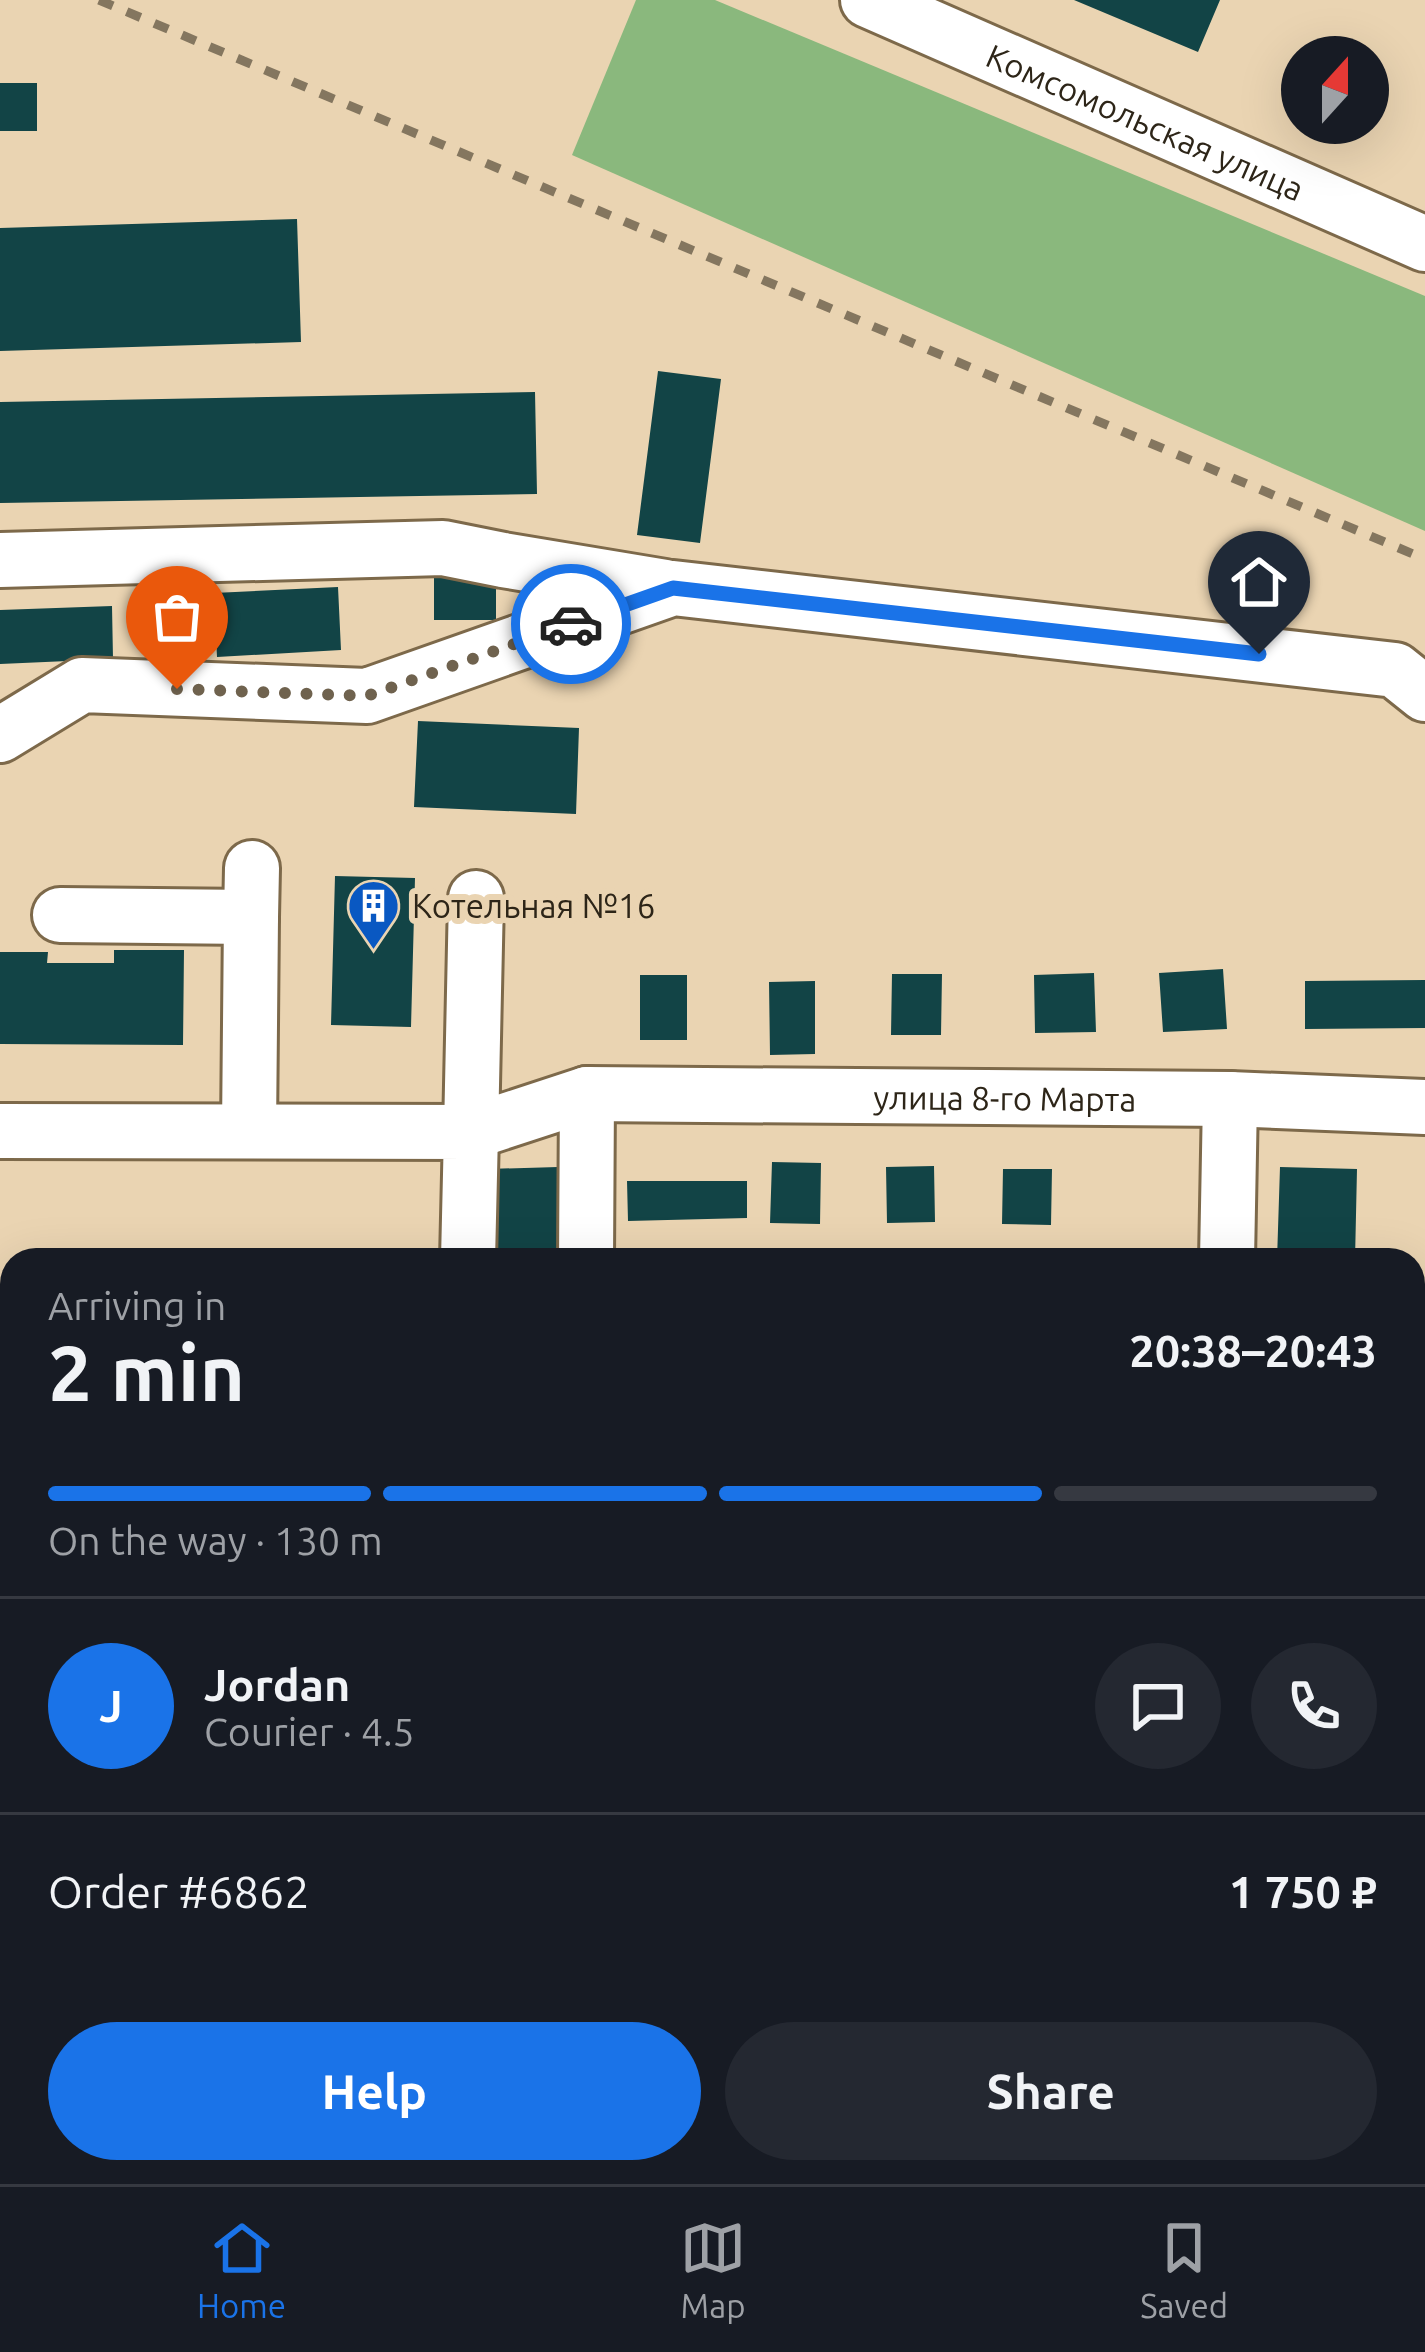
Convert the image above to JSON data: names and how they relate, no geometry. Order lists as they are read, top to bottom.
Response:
{
  "streets": {
    "street": ["Комсомольская улица", "улица 8-го Марта"]
  },
  "places": {
    "building": ["Котельная №16"]
  },
  "north": "top",
  "page": {
    "heading": ["2 min", "Arriving in", "20:38–20:43"],
    "panel": [
      "Jordan",
      "Courier · 4.5",
      "Order #6862",
      "1 750 ₽"
    ],
    "bar": "On the way · 130 m",
    "round": "J",
    "buttons": ["Help", "Share"],
    "tabs": ["Home", "Map", "Saved"]
  }
}
